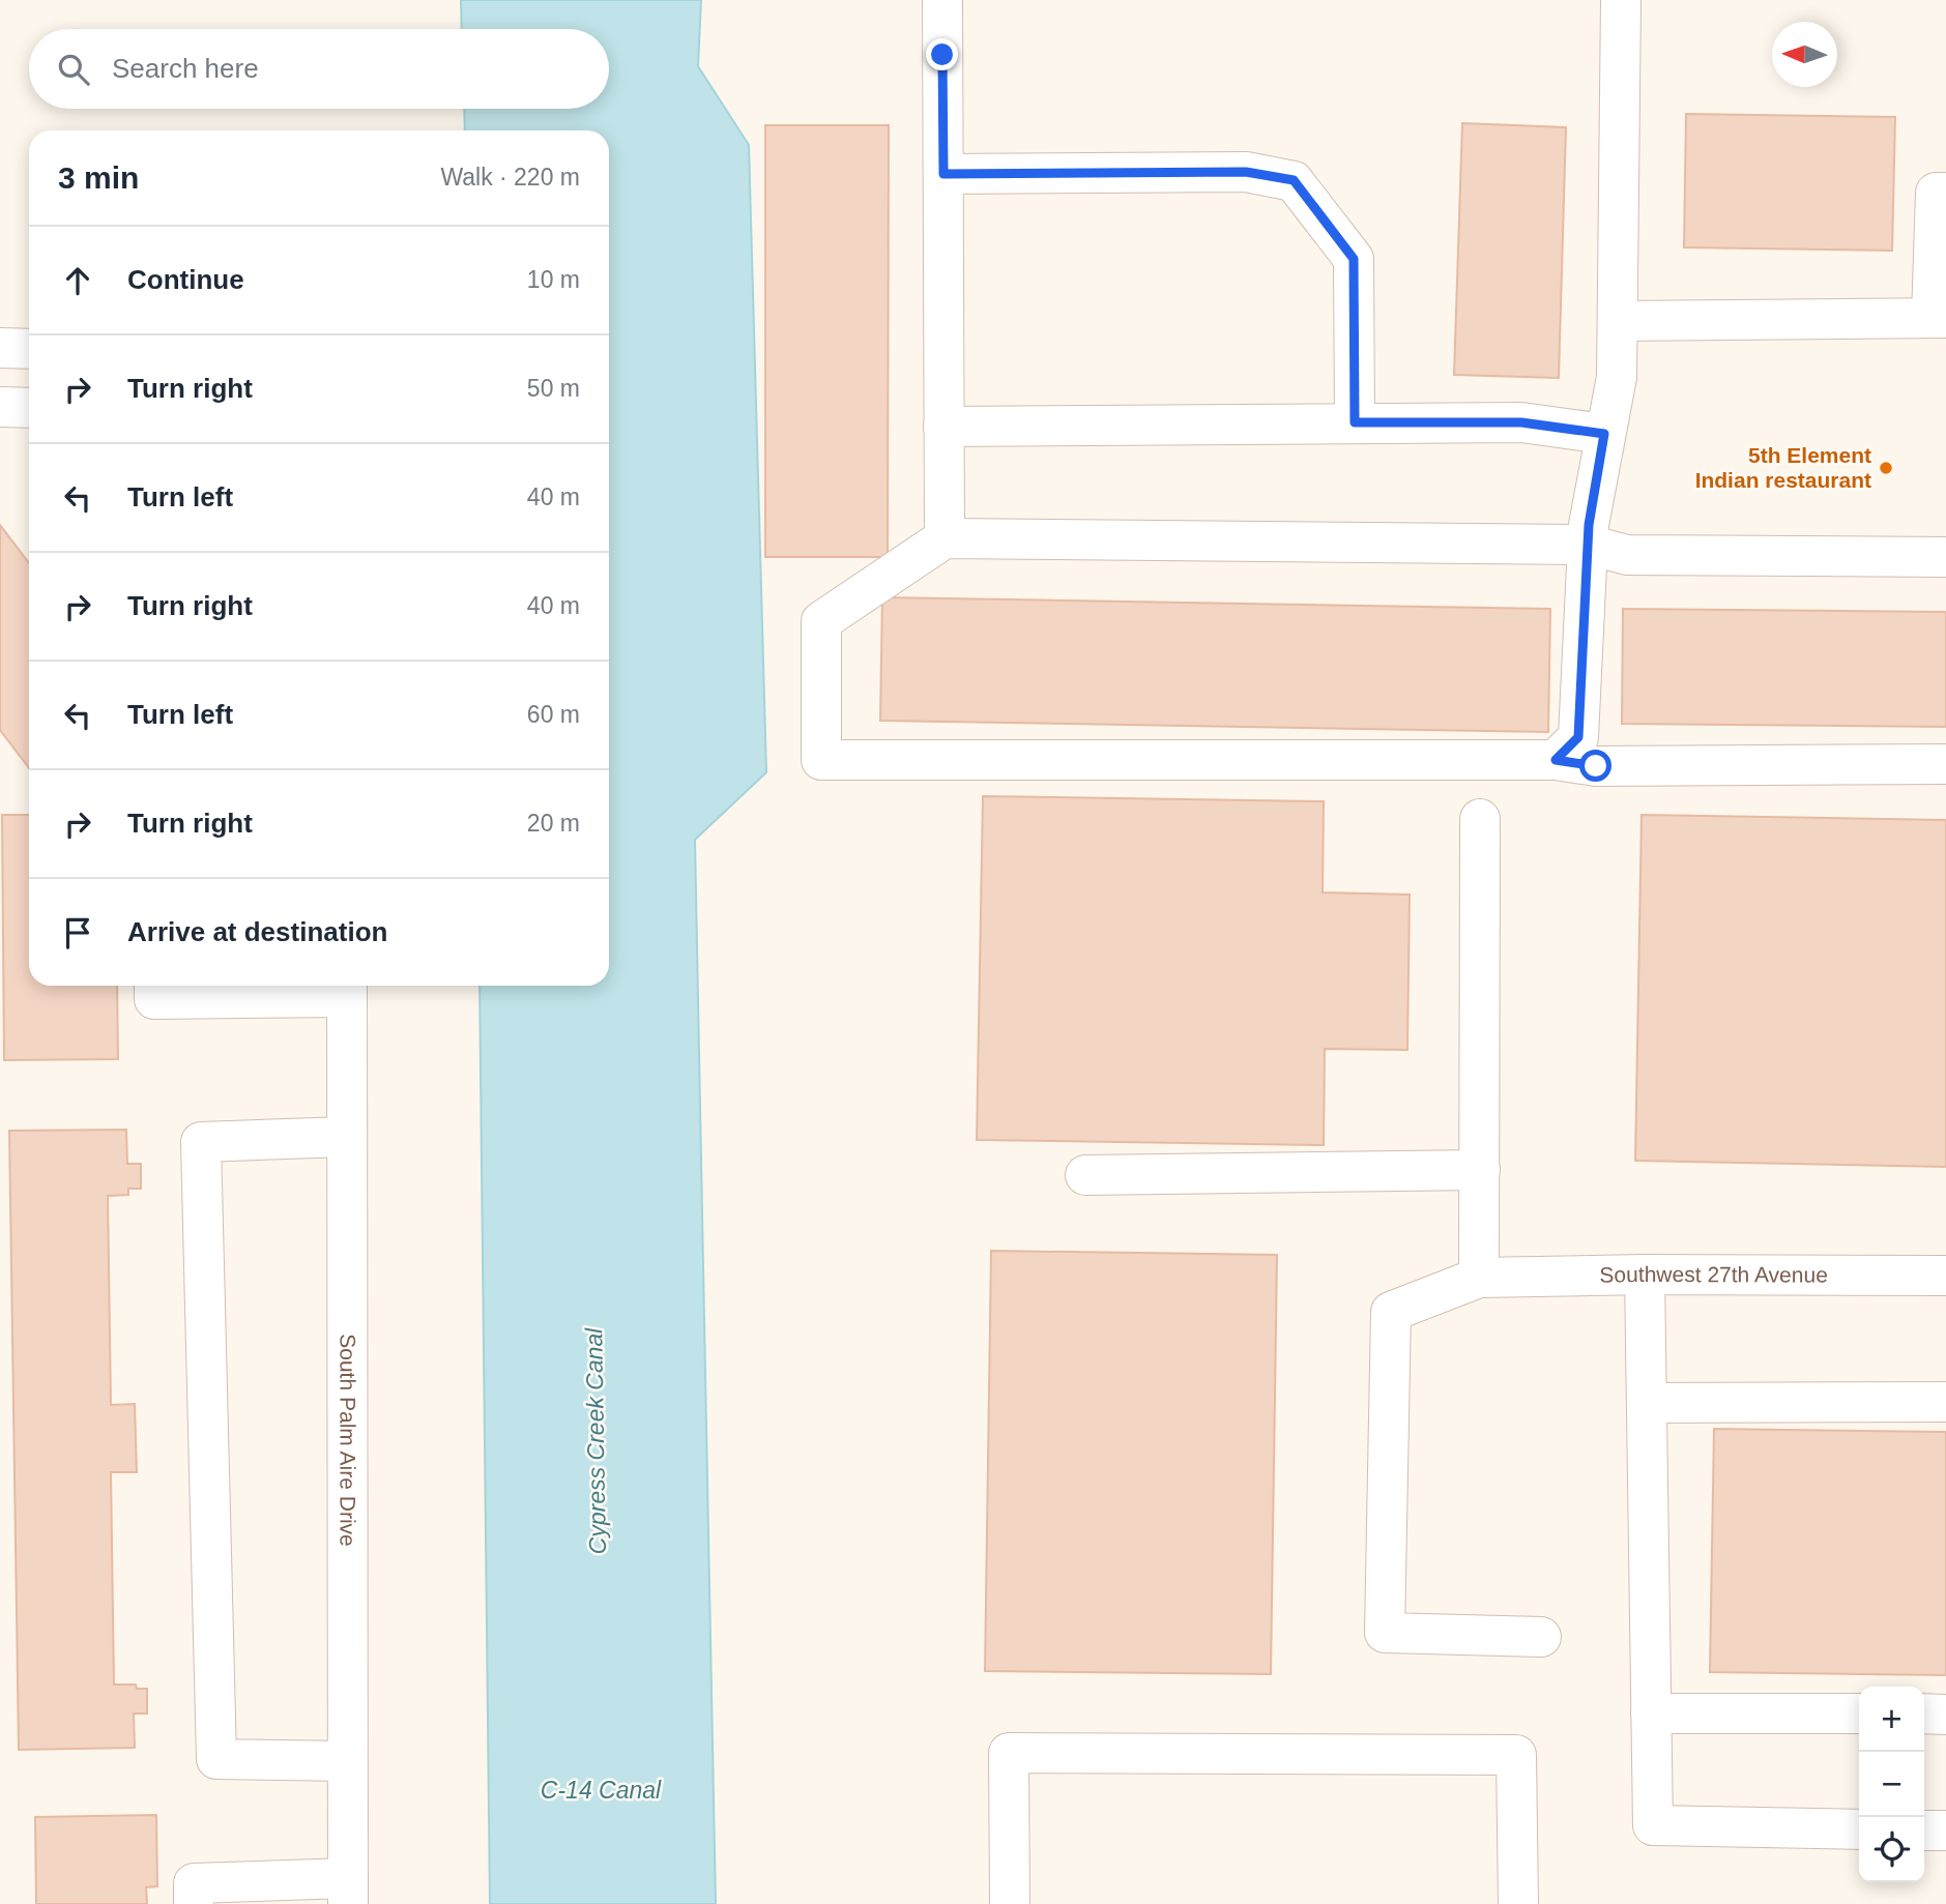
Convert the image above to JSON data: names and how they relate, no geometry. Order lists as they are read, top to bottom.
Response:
{
  "streets": {
    "street": ["Southwest 27th Avenue", "South Palm Aire Drive"]
  },
  "water": ["Cypress Creek Canal", "C-14 Canal"],
  "places": ["5th Element Indian restaurant"],
  "north": "left",
  "page": {
    "search": "Search here",
    "heading": ["3 min", "Walk · 220 m"],
    "list": [
      ["Continue", "10 m"],
      ["Turn right", "50 m"],
      ["Turn left", "40 m"],
      ["Turn right", "40 m"],
      ["Turn left", "60 m"],
      ["Turn right", "20 m"],
      "Arrive at destination"
    ],
    "map_buttons": ["+", "−"]
  }
}
